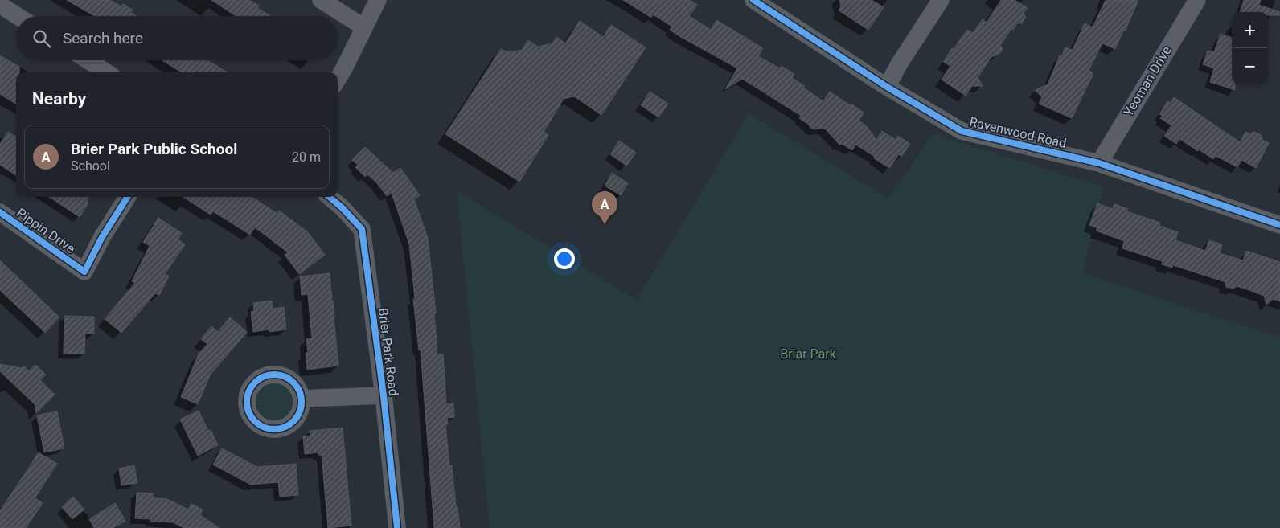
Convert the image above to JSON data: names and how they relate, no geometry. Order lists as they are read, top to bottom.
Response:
{
  "streets": {
    "street": [
      "Yeoman Drive",
      "Ravenwood Road",
      "Pippin Drive",
      "Brier Park Road"
    ]
  },
  "crossings": [
    ["Yeoman Drive", "Ravenwood Road"]
  ],
  "parks": ["Briar Park"],
  "page": {
    "map_buttons": ["+", "−"],
    "search": "Search here",
    "heading": "Nearby",
    "list": [
      {
        "mark": "A",
        "name": "Brier Park Public School",
        "note": "School",
        "value": "20 m"
      }
    ],
    "pins": "A"
  }
}
